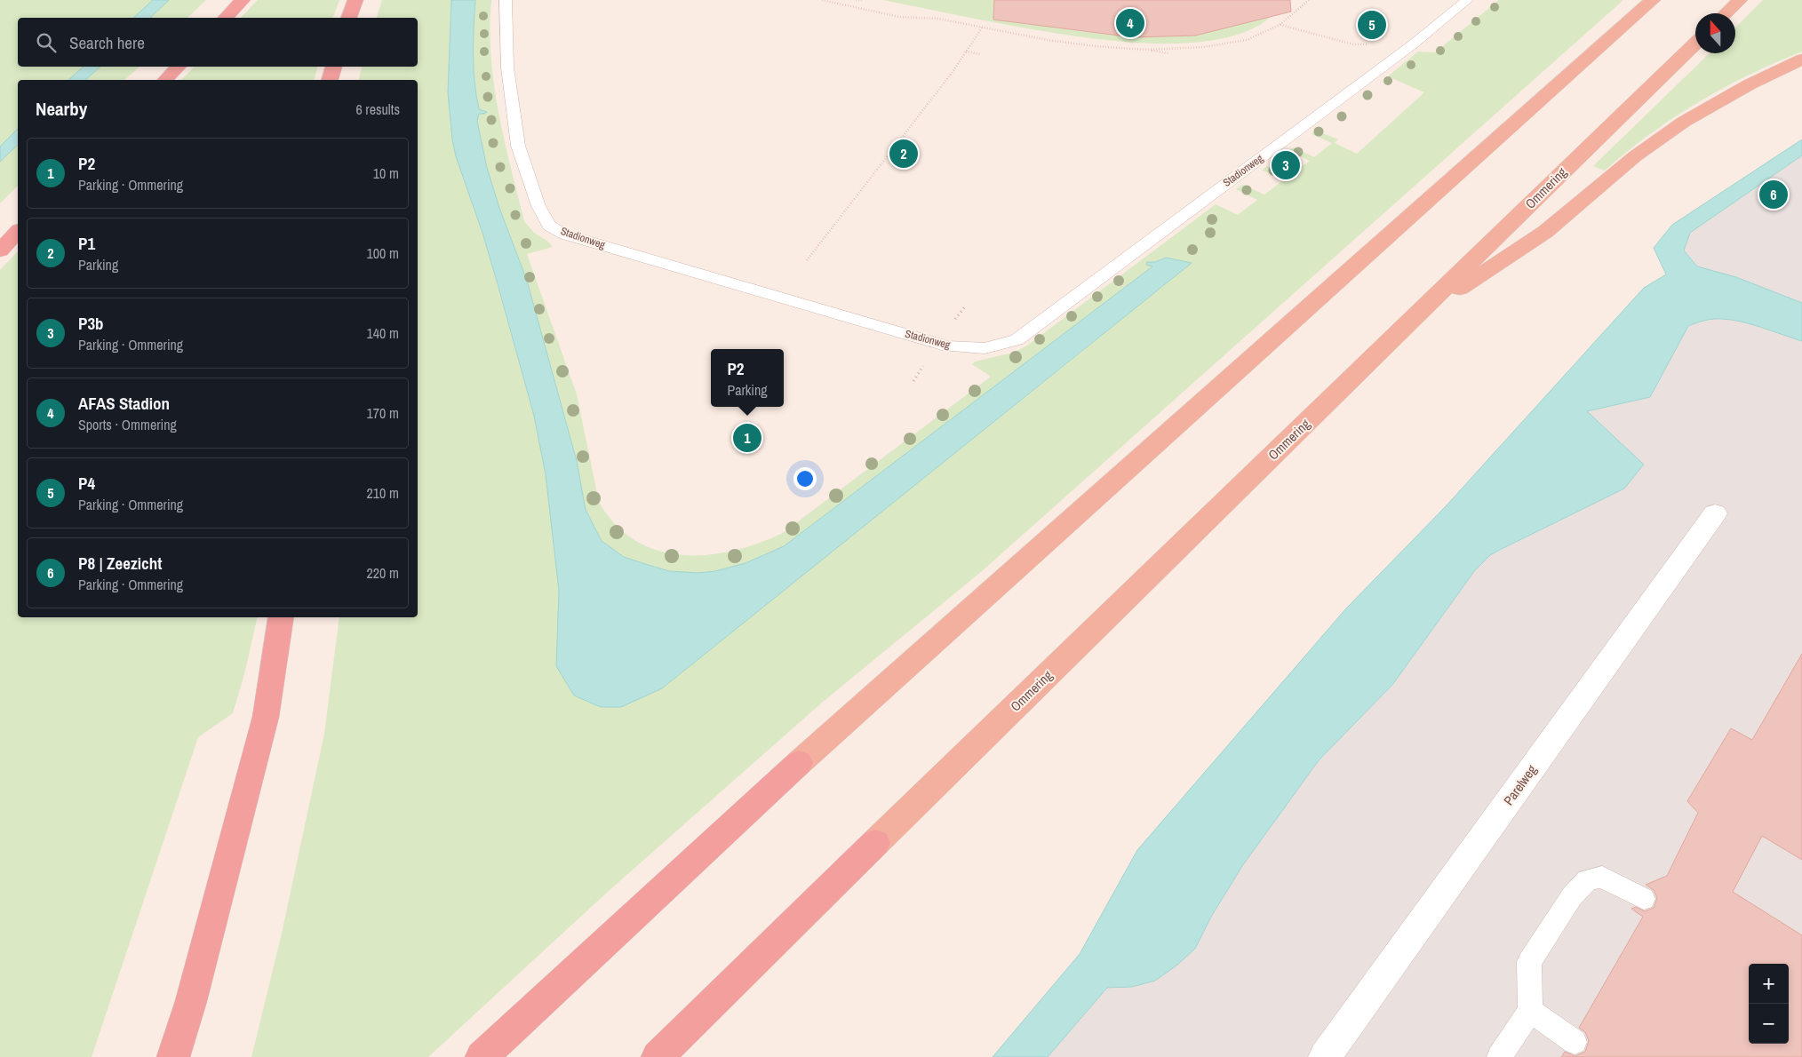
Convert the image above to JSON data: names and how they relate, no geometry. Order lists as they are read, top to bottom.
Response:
{
  "streets": {
    "highway": ["Ommering"],
    "street": ["Parelweg"],
    "lane": ["Stadionweg"]
  },
  "north": "top",
  "page": {
    "pins": [
      "4",
      "5",
      "2",
      "3",
      "6",
      "1"
    ],
    "search": "Search here",
    "heading": ["Nearby", "6 results"],
    "list": [
      {
        "mark": "1",
        "name": "P2",
        "note": "Parking · Ommering",
        "value": "10 m"
      },
      {
        "mark": "2",
        "name": "P1",
        "note": "Parking",
        "value": "100 m"
      },
      {
        "mark": "3",
        "name": "P3b",
        "note": "Parking · Ommering",
        "value": "140 m"
      },
      {
        "mark": "4",
        "name": "AFAS Stadion",
        "note": "Sports · Ommering",
        "value": "170 m"
      },
      {
        "mark": "5",
        "name": "P4",
        "note": "Parking · Ommering",
        "value": "210 m"
      },
      {
        "mark": "6",
        "name": "P8 | Zeezicht",
        "note": "Parking · Ommering",
        "value": "220 m"
      }
    ],
    "popup": ["P2", "Parking"],
    "map_buttons": ["+", "−"]
  }
}
